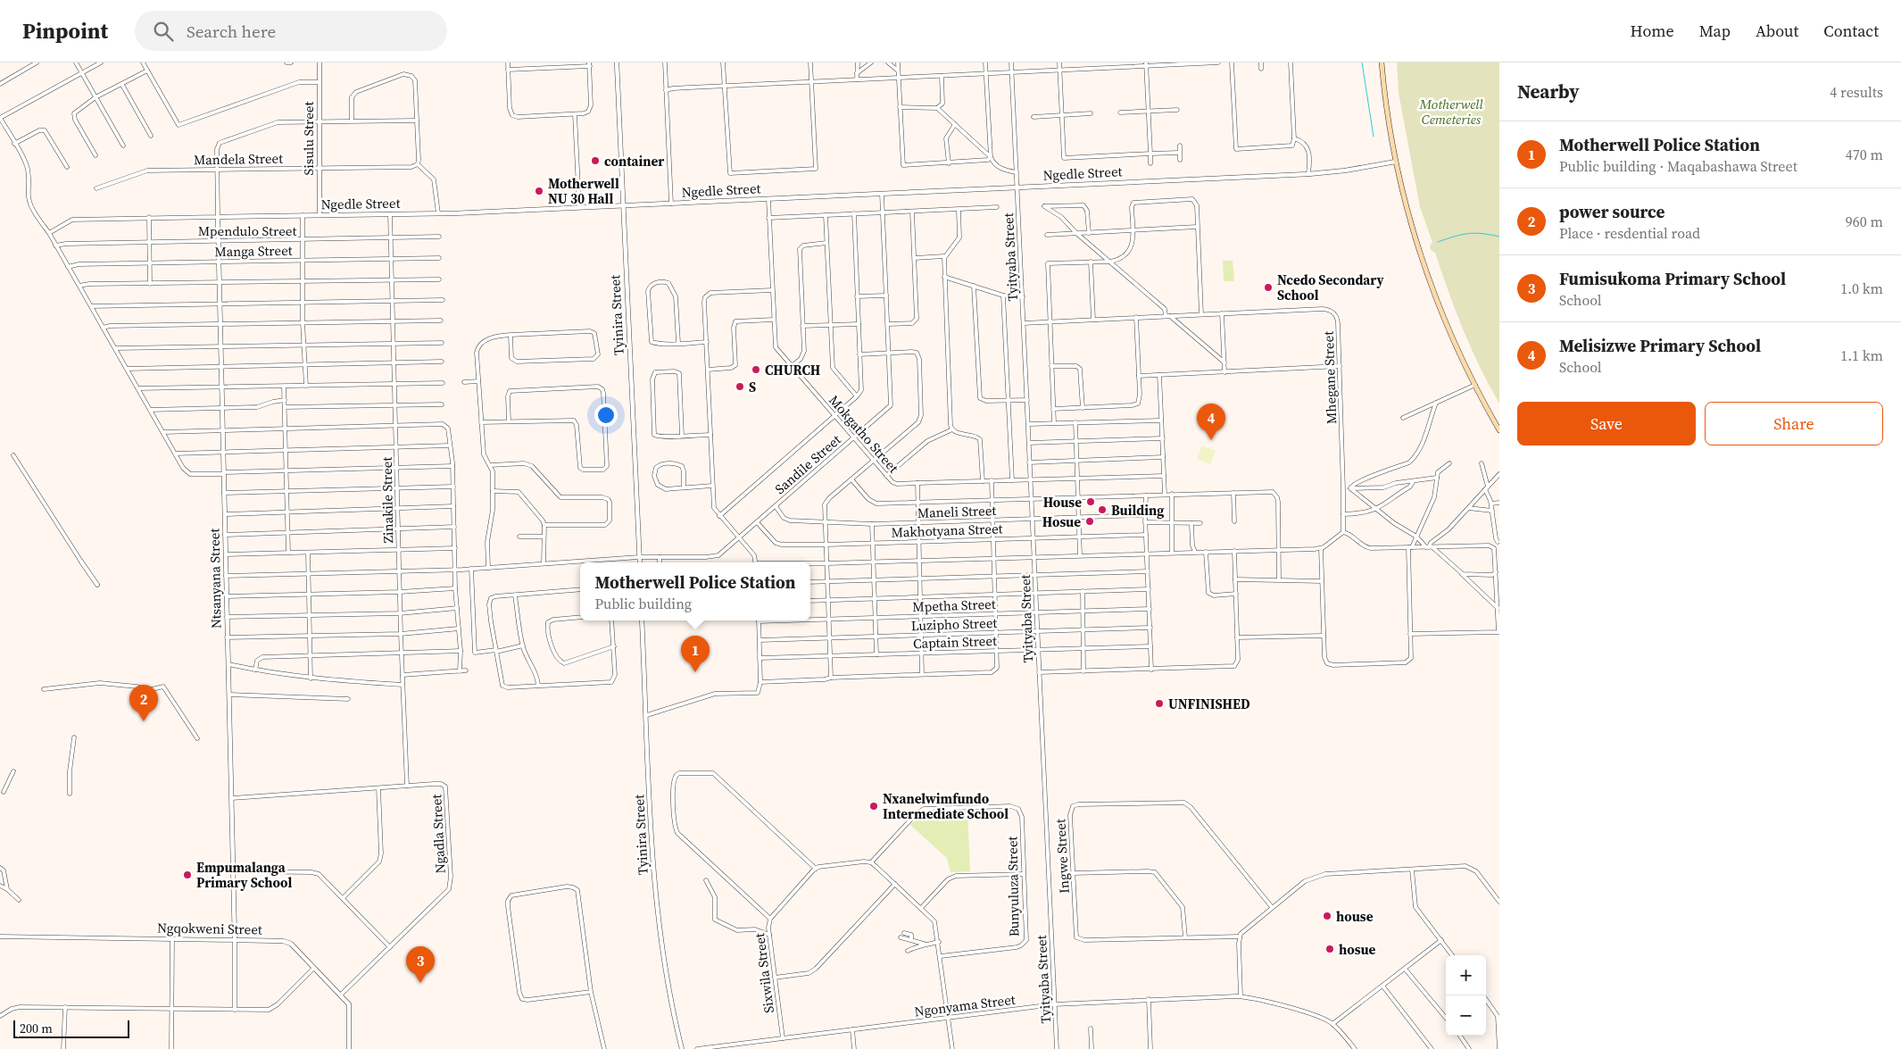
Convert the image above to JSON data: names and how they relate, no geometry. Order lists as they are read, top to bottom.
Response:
{
  "streets": {
    "street": [
      "Sisulu Street",
      "Mandela Street",
      "Ngedle Street",
      "Mpendulo Street",
      "Manga Street",
      "Tyityaba Street",
      "Tyinira Street",
      "Mhegane Street",
      "Mokgatho Street",
      "Sandile Street",
      "Zinakile Street",
      "Maneli Street",
      "Makhotyana Street",
      "Ntsanyana Street",
      "Mpetha Street",
      "Luzipho Street",
      "Captain Street",
      "Ngadla Street",
      "Ingwe Street",
      "Bunyuluza Street",
      "Ngqokweni Street",
      "Sixwila Street",
      "Ngonyama Street"
    ]
  },
  "crossings": [
    ["Sisulu Street", "Mandela Street"],
    ["Sisulu Street", "Ngedle Street"],
    ["Ngedle Street", "Tyityaba Street"],
    ["Ngedle Street", "Tyinira Street"],
    ["Ngedle Street", "Mokgatho Street"],
    ["Ngedle Street", "Sandile Street"],
    ["Ngedle Street", "Zinakile Street"],
    ["Ngedle Street", "Ntsanyana Street"],
    ["Mpendulo Street", "Zinakile Street"],
    ["Mpendulo Street", "Ntsanyana Street"],
    ["Manga Street", "Zinakile Street"],
    ["Manga Street", "Ntsanyana Street"],
    ["Tyityaba Street", "Mhegane Street"],
    ["Tyityaba Street", "Mokgatho Street"],
    ["Tyityaba Street", "Maneli Street"],
    ["Tyityaba Street", "Makhotyana Street"],
    ["Tyityaba Street", "Mpetha Street"],
    ["Tyityaba Street", "Luzipho Street"],
    ["Tyityaba Street", "Captain Street"],
    ["Tyityaba Street", "Ngonyama Street"],
    ["Tyinira Street", "Sandile Street"],
    ["Mokgatho Street", "Sandile Street"],
    ["Sandile Street", "Zinakile Street"],
    ["Sandile Street", "Maneli Street"],
    ["Sandile Street", "Makhotyana Street"],
    ["Sandile Street", "Ntsanyana Street"],
    ["Zinakile Street", "Ngadla Street"],
    ["Ntsanyana Street", "Ngadla Street"],
    ["Ntsanyana Street", "Ngqokweni Street"],
    ["Ngadla Street", "Ngqokweni Street"],
    ["Sixwila Street", "Ngonyama Street"]
  ],
  "parks": ["Motherwell Cemeteries"],
  "places": [
    "container",
    "Motherwell NU 30 Hall",
    "Ncedo Secondary School",
    "CHURCH",
    "S",
    "House",
    "Building",
    "Hosue",
    "UNFINISHED",
    "Nxanelwimfundo Intermediate School",
    "Empumalanga Primary School",
    "house",
    "hosue"
  ],
  "scale_bar": "200 m",
  "page": {
    "header": "Pinpoint",
    "search": "Search here",
    "nav": [
      "Home",
      "Map",
      "About",
      "Contact"
    ],
    "heading": ["Nearby", "4 results"],
    "list": [
      {
        "mark": "1",
        "name": "Motherwell Police Station",
        "note": "Public building · Maqabashawa Street",
        "value": "470 m"
      },
      {
        "mark": "2",
        "name": "power source",
        "note": "Place · resdential road",
        "value": "960 m"
      },
      {
        "mark": "3",
        "name": "Fumisukoma Primary School",
        "note": "School",
        "value": "1.0 km"
      },
      {
        "mark": "4",
        "name": "Melisizwe Primary School",
        "note": "School",
        "value": "1.1 km"
      }
    ],
    "buttons": ["Save", "Share"],
    "pins": [
      "4",
      "1",
      "2",
      "3"
    ],
    "popup": ["Motherwell Police Station", "Public building"],
    "map_buttons": ["+", "−"],
    "scale": "200 m"
  }
}
